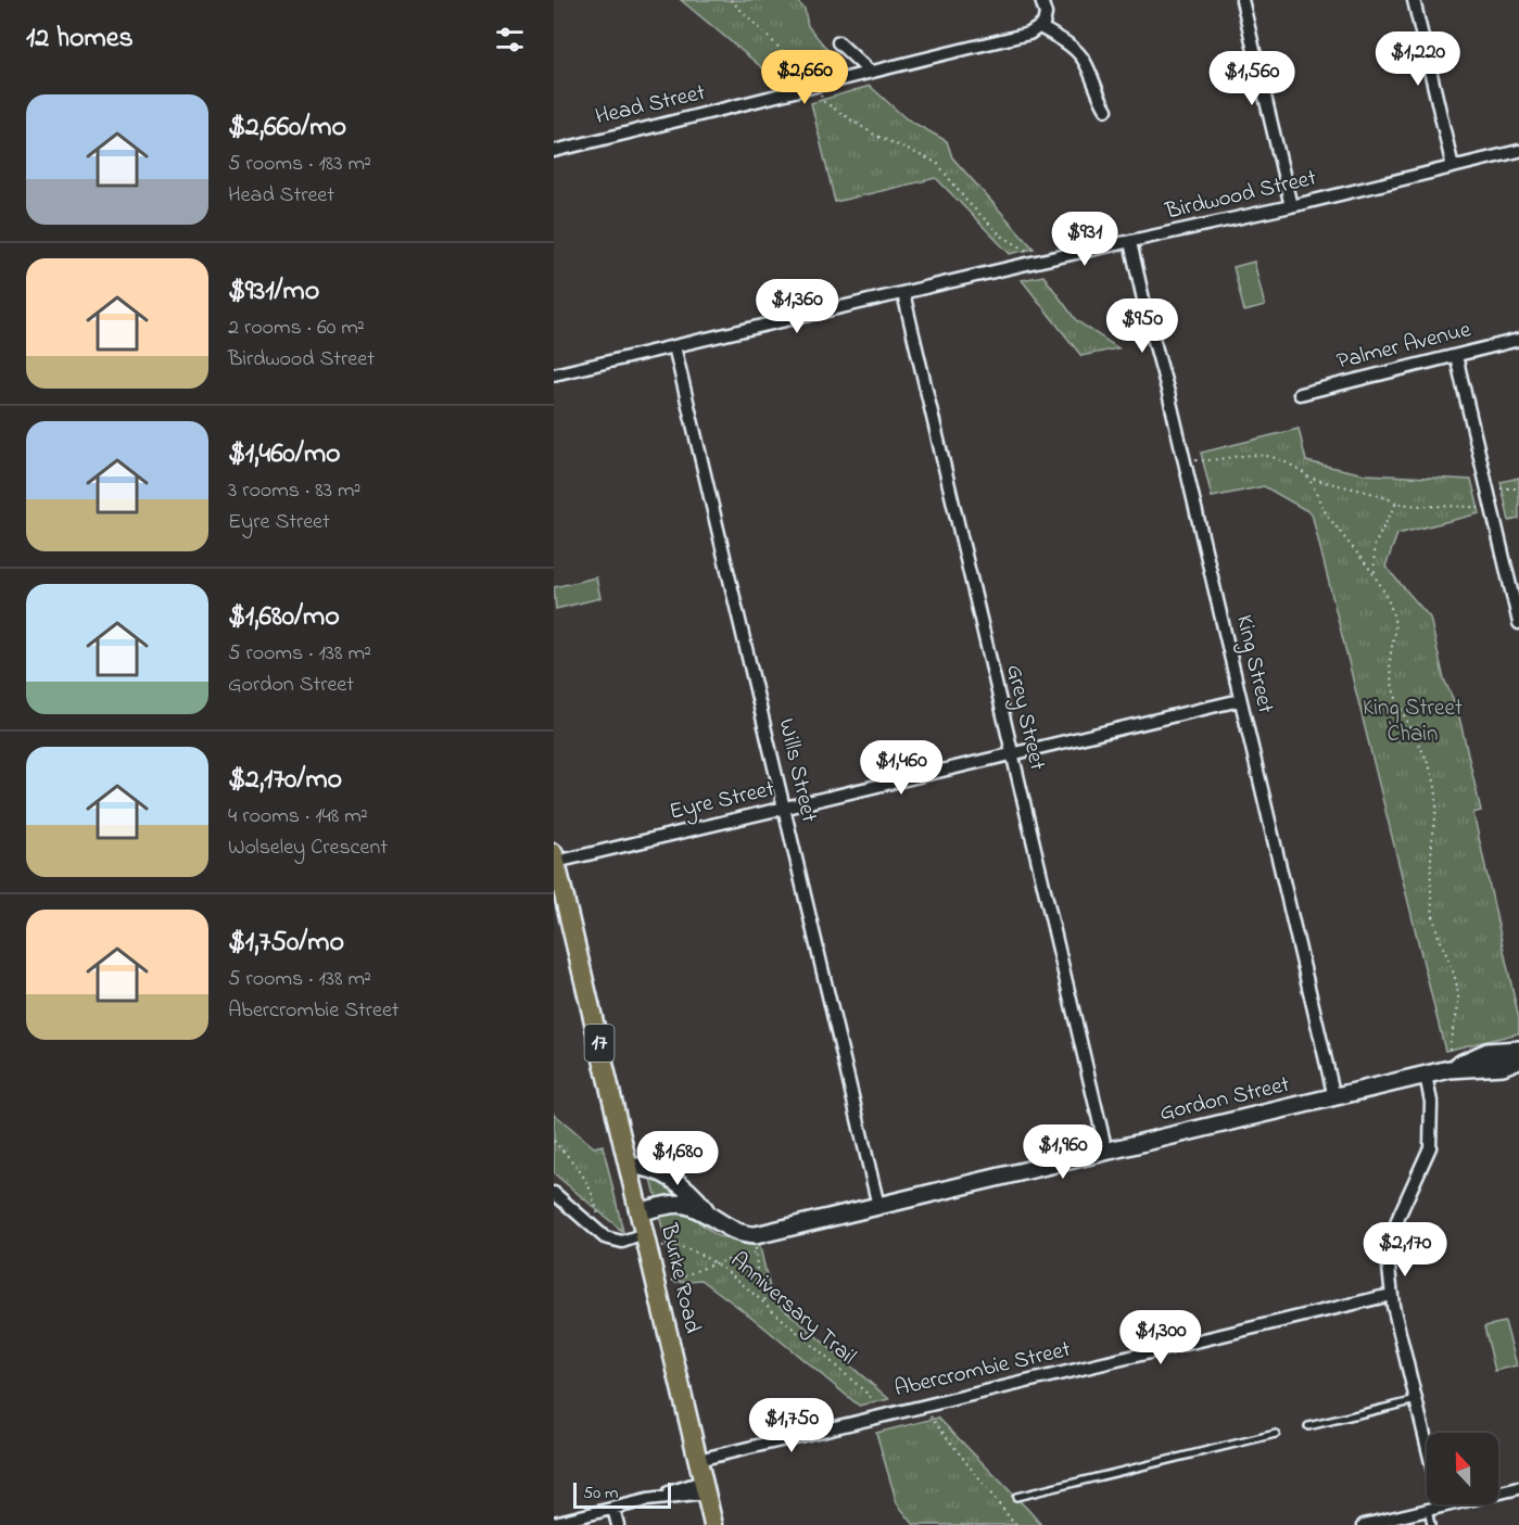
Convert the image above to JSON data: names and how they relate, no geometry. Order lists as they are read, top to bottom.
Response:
{
  "streets": {
    "main road": ["17", "Burke Road"],
    "street": [
      "Head Street",
      "Birdwood Street",
      "Palmer Avenue",
      "King Street",
      "Grey Street",
      "Wills Street",
      "Eyre Street",
      "Gordon Street",
      "Abercrombie Street"
    ],
    "path": ["Anniversary Trail"]
  },
  "crossings": [
    ["Birdwood Street", "King Street"],
    ["Birdwood Street", "Grey Street"],
    ["Birdwood Street", "Wills Street"],
    ["King Street", "Eyre Street"],
    ["King Street", "Gordon Street"],
    ["Grey Street", "Eyre Street"],
    ["Grey Street", "Gordon Street"],
    ["Wills Street", "Eyre Street"],
    ["Wills Street", "Gordon Street"],
    ["Eyre Street", "Burke Road"],
    ["Gordon Street", "Burke Road"],
    ["Burke Road", "Anniversary Trail"],
    ["Burke Road", "Abercrombie Street"],
    ["Anniversary Trail", "Abercrombie Street"]
  ],
  "parks": ["King Street Chain"],
  "scale_bar": "50 m",
  "north": "top",
  "page": {
    "heading": "12 homes",
    "price": [
      "$1,220",
      "$2,660",
      "$1,560",
      "$931",
      "$1,360",
      "$950",
      "$1,460",
      "$1,960",
      "$1,680",
      "$2,170",
      "$1,300",
      "$1,750"
    ],
    "list": [
      {
        "name": "$2,660/mo",
        "note": "5 rooms · 183 m² · Head Street"
      },
      {
        "name": "$931/mo",
        "note": "2 rooms · 60 m² · Birdwood Street"
      },
      {
        "name": "$1,460/mo",
        "note": "3 rooms · 83 m² · Eyre Street"
      },
      {
        "name": "$1,680/mo",
        "note": "5 rooms · 138 m² · Gordon Street"
      },
      {
        "name": "$2,170/mo",
        "note": "4 rooms · 148 m² · Wolseley Crescent"
      },
      {
        "name": "$1,750/mo",
        "note": "5 rooms · 138 m² · Abercrombie Street"
      }
    ],
    "scale": "50 m"
  }
}
